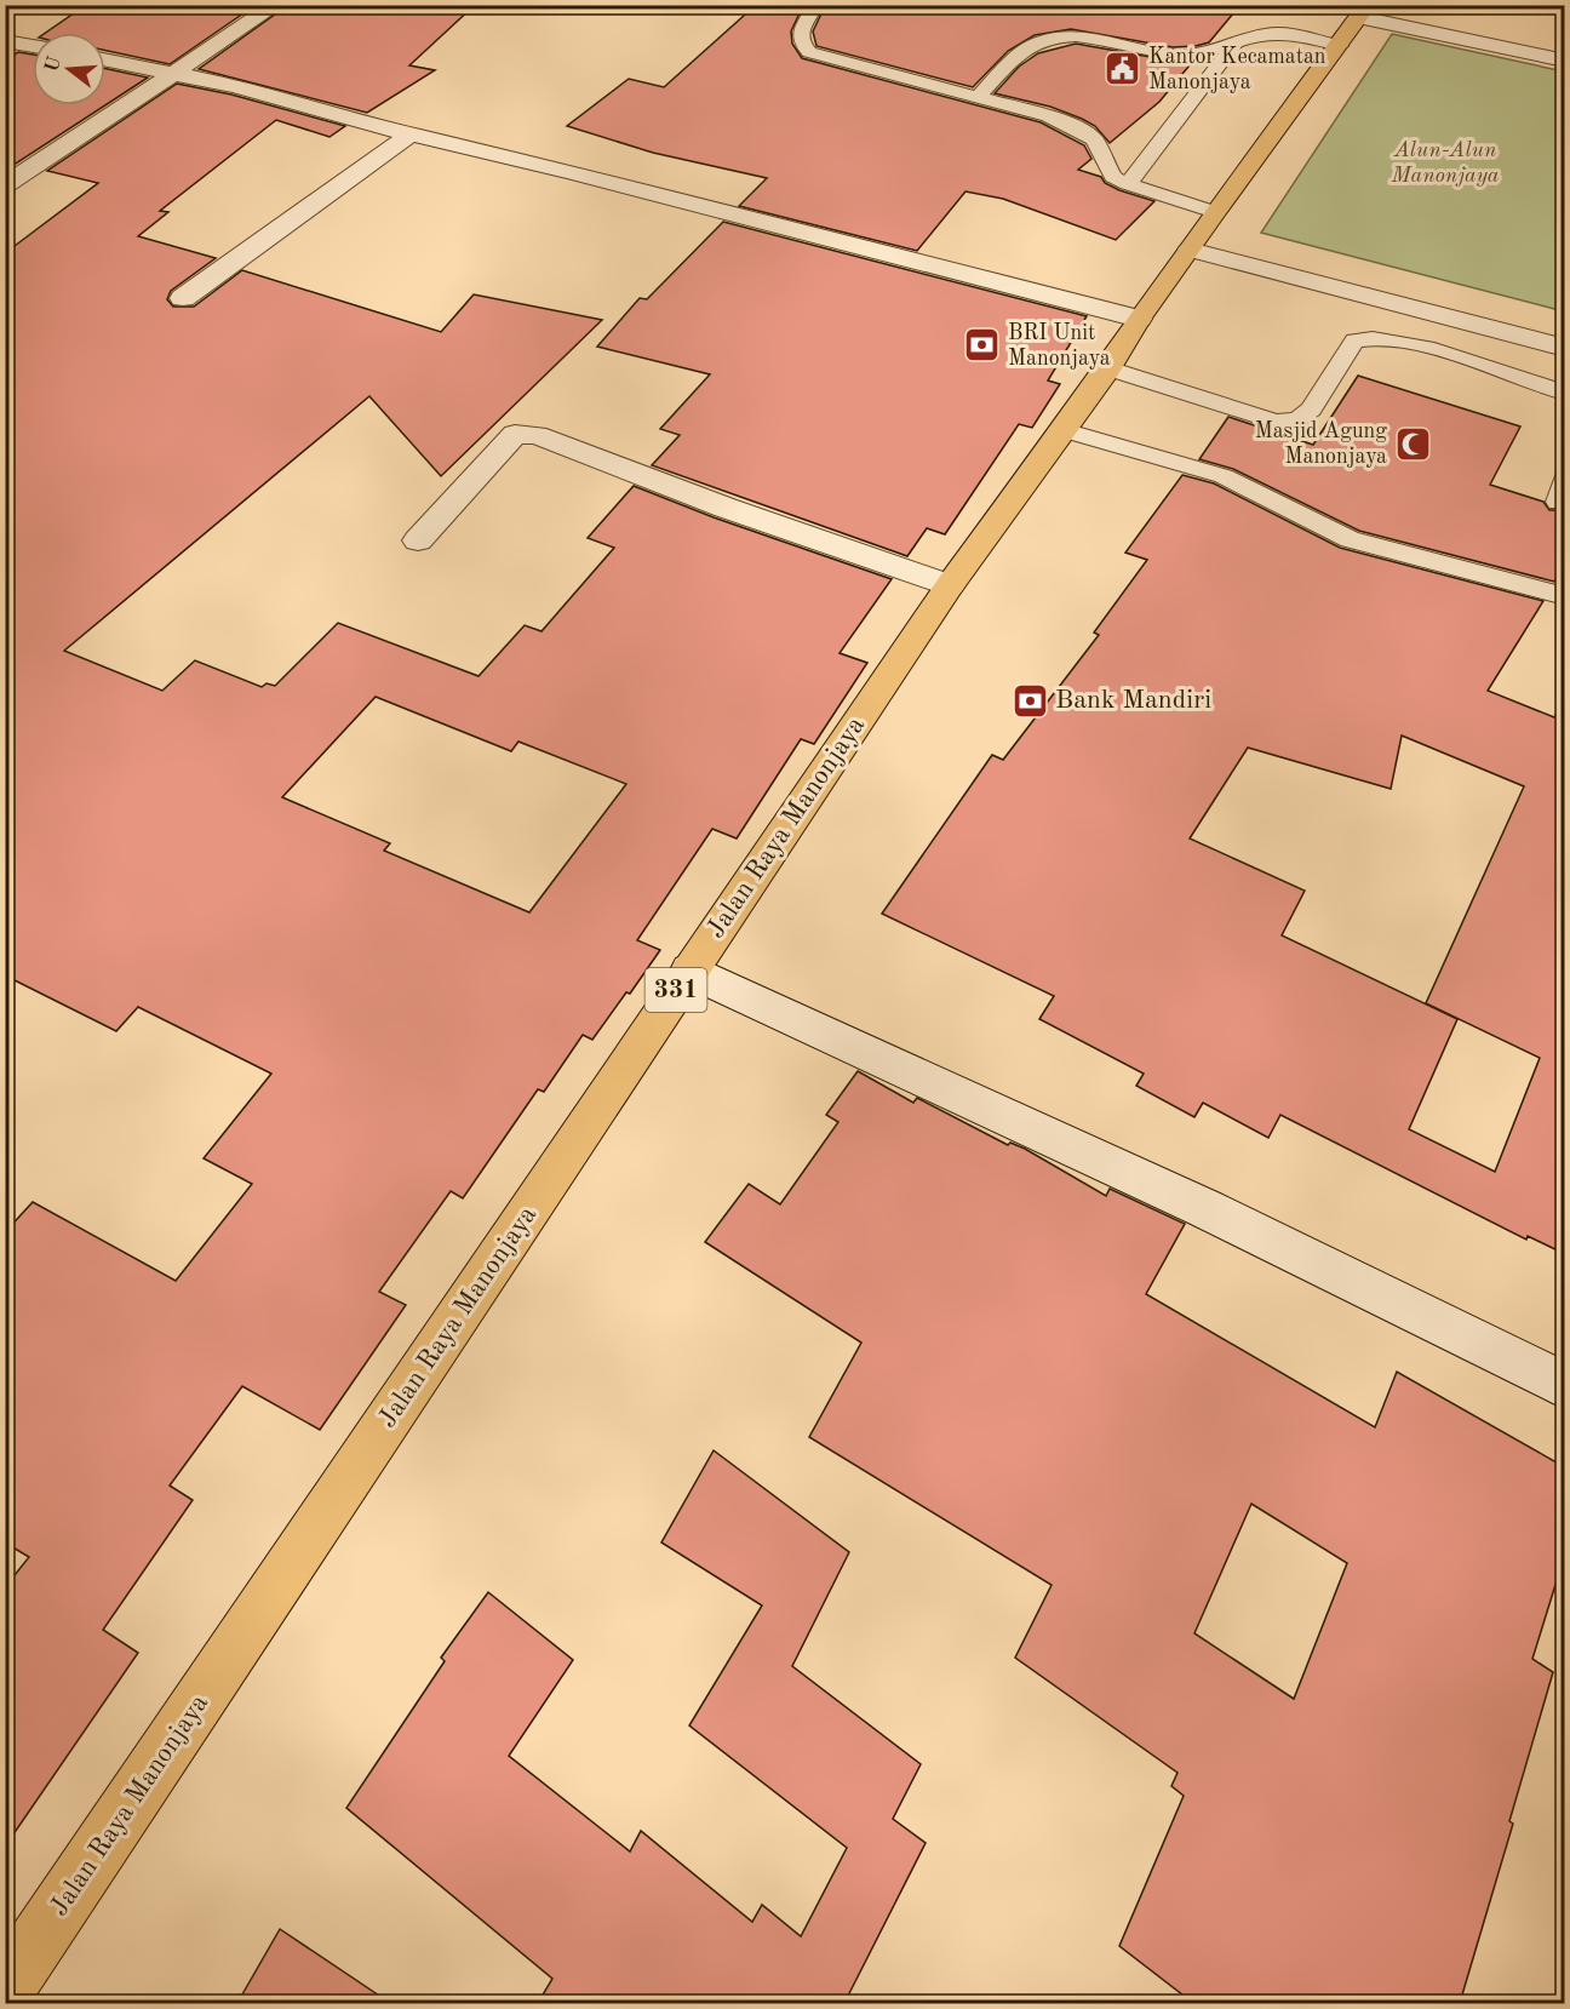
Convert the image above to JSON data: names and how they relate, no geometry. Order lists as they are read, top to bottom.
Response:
{
  "streets": {
    "main road": ["Jalan Raya Manonjaya", "331"]
  },
  "parks": ["Alun-Alun Manonjaya"],
  "places": {
    "public building": ["Kantor Kecamatan Manonjaya"],
    "bank": ["BRI Unit Manonjaya", "Bank Mandiri"],
    "mosque": ["Masjid Agung Manonjaya"]
  },
  "north": "left"
}
